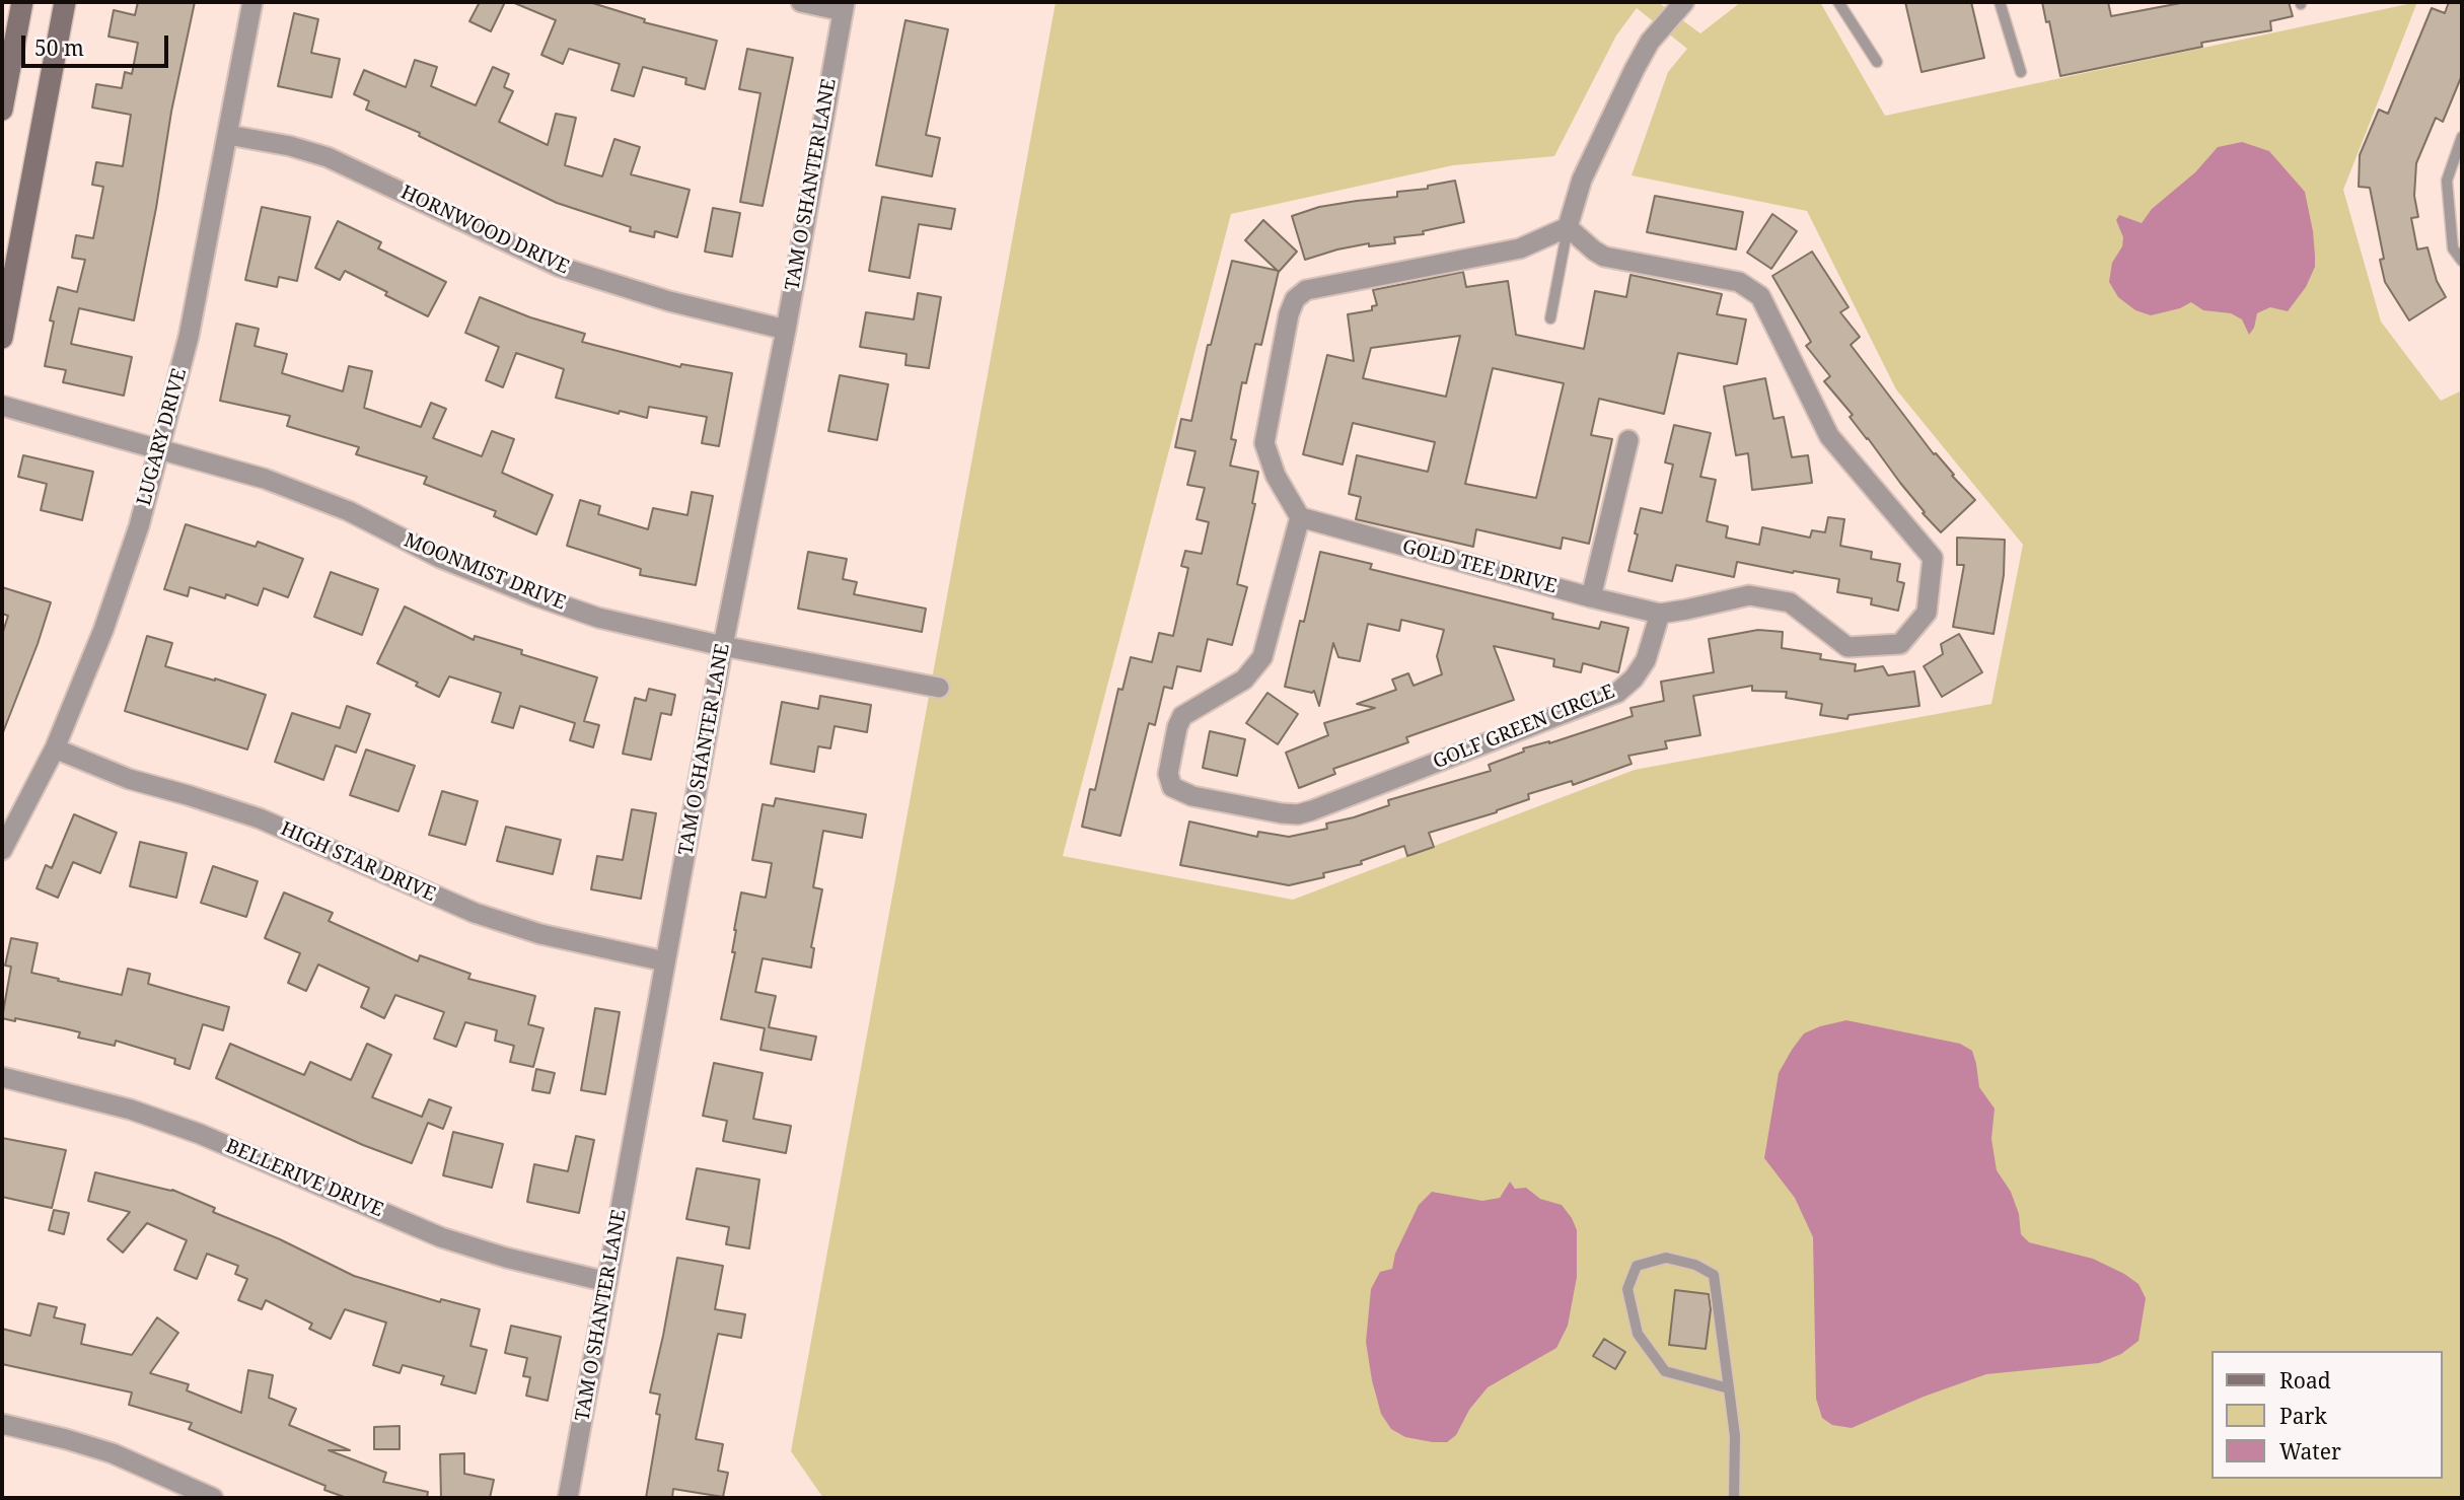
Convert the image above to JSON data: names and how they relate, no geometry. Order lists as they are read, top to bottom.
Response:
{
  "streets": {
    "street": [
      "TAM O SHANTER LANE",
      "HORNWOOD DRIVE",
      "LUGARY DRIVE",
      "GOLD TEE DRIVE",
      "MOONMIST DRIVE",
      "GOLF GREEN CIRCLE",
      "HIGH STAR DRIVE",
      "BELLERIVE DRIVE"
    ]
  },
  "crossings": [
    ["TAM O SHANTER LANE", "HORNWOOD DRIVE"],
    ["TAM O SHANTER LANE", "MOONMIST DRIVE"],
    ["TAM O SHANTER LANE", "HIGH STAR DRIVE"],
    ["TAM O SHANTER LANE", "BELLERIVE DRIVE"],
    ["HORNWOOD DRIVE", "LUGARY DRIVE"],
    ["LUGARY DRIVE", "MOONMIST DRIVE"],
    ["LUGARY DRIVE", "HIGH STAR DRIVE"],
    ["GOLD TEE DRIVE", "GOLF GREEN CIRCLE"]
  ],
  "legend": ["Road", "Park", "Water"],
  "scale_bar": "50 m"
}
